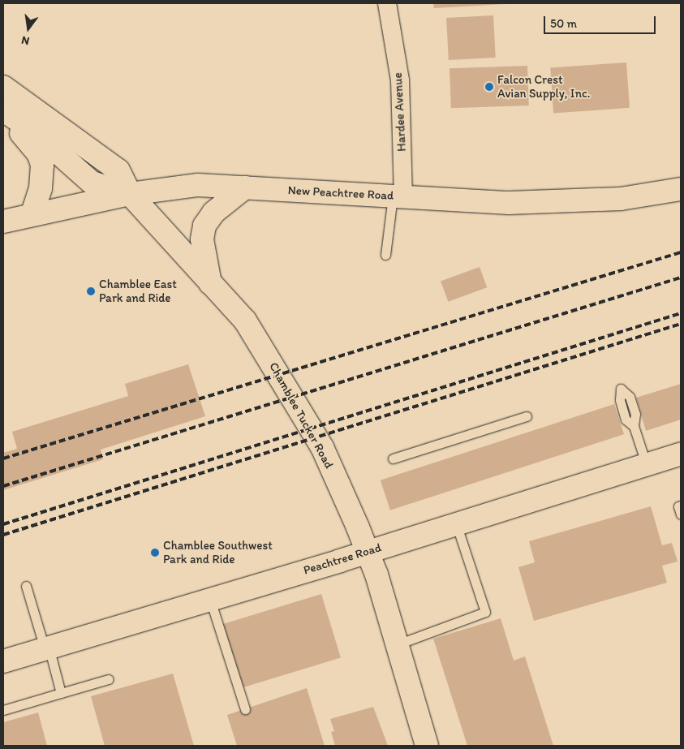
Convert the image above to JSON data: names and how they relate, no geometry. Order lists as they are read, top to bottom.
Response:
{
  "streets": {
    "street": [
      "Hardee Avenue",
      "New Peachtree Road",
      "Chamblee Tucker Road",
      "Peachtree Road"
    ]
  },
  "crossings": [
    ["Hardee Avenue", "New Peachtree Road"],
    ["New Peachtree Road", "Chamblee Tucker Road"],
    ["Chamblee Tucker Road", "Peachtree Road"]
  ],
  "places": ["Falcon Crest Avian Supply, Inc.", "Chamblee East Park and Ride", "Chamblee Southwest Park and Ride"],
  "scale_bar": "50 m",
  "north": "bottom"
}
